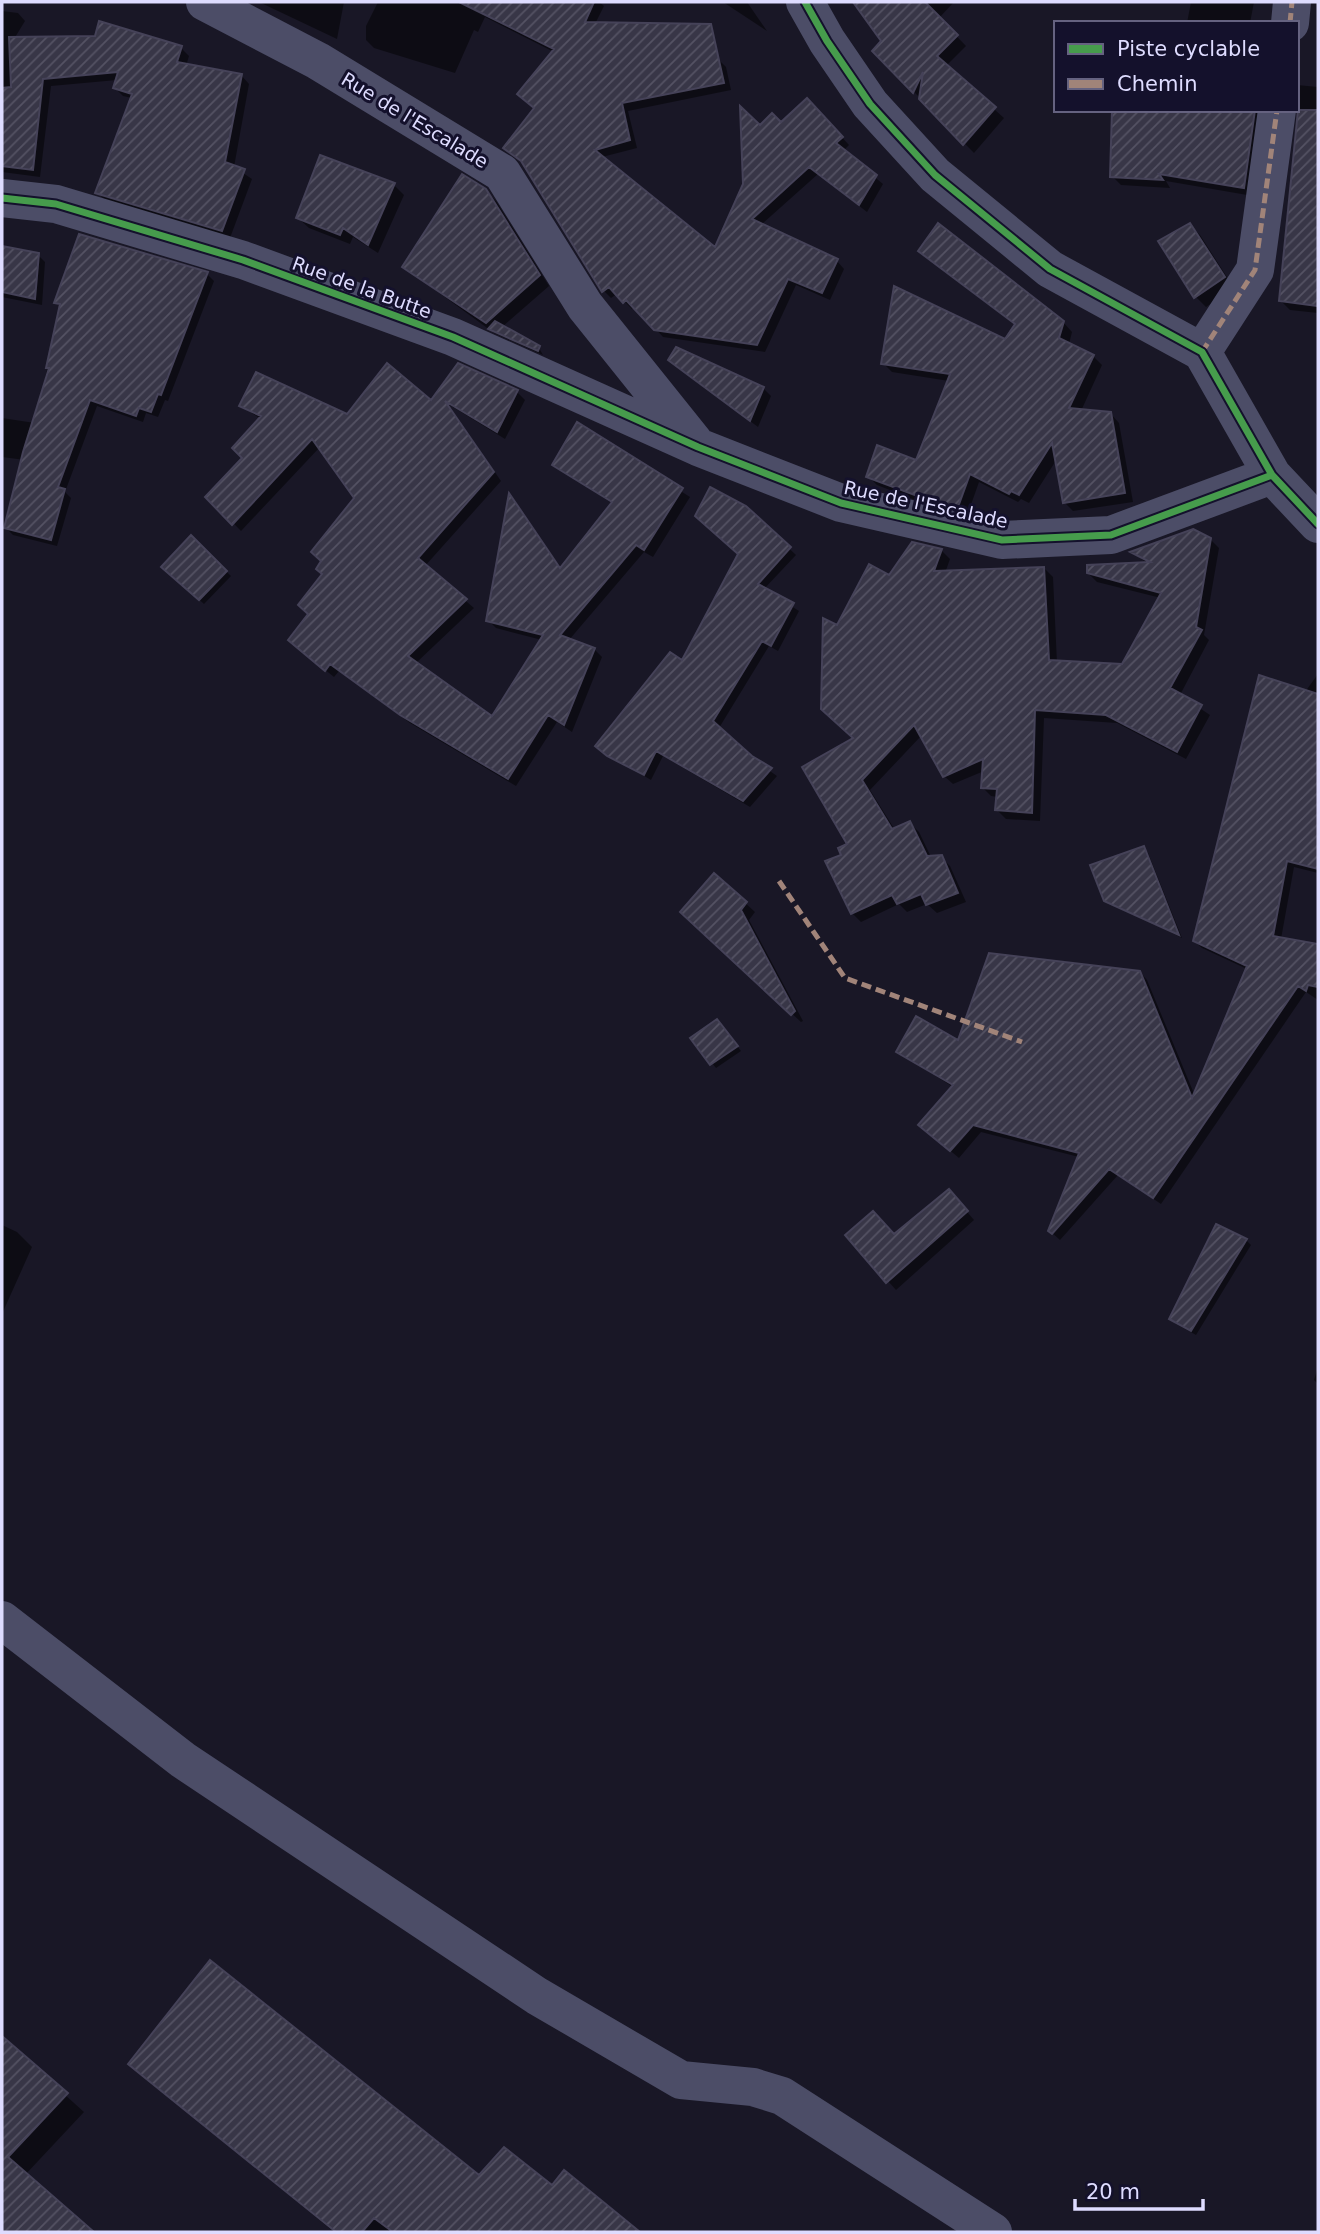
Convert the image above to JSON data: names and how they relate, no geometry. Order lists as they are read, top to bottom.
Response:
{
  "streets": {
    "street": ["Rue de l'Escalade", "Rue de la Butte"]
  },
  "crossings": [
    ["Rue de l'Escalade", "Rue de la Butte"]
  ],
  "legend": ["Piste cyclable", "Chemin"],
  "scale_bar": "20 m"
}
